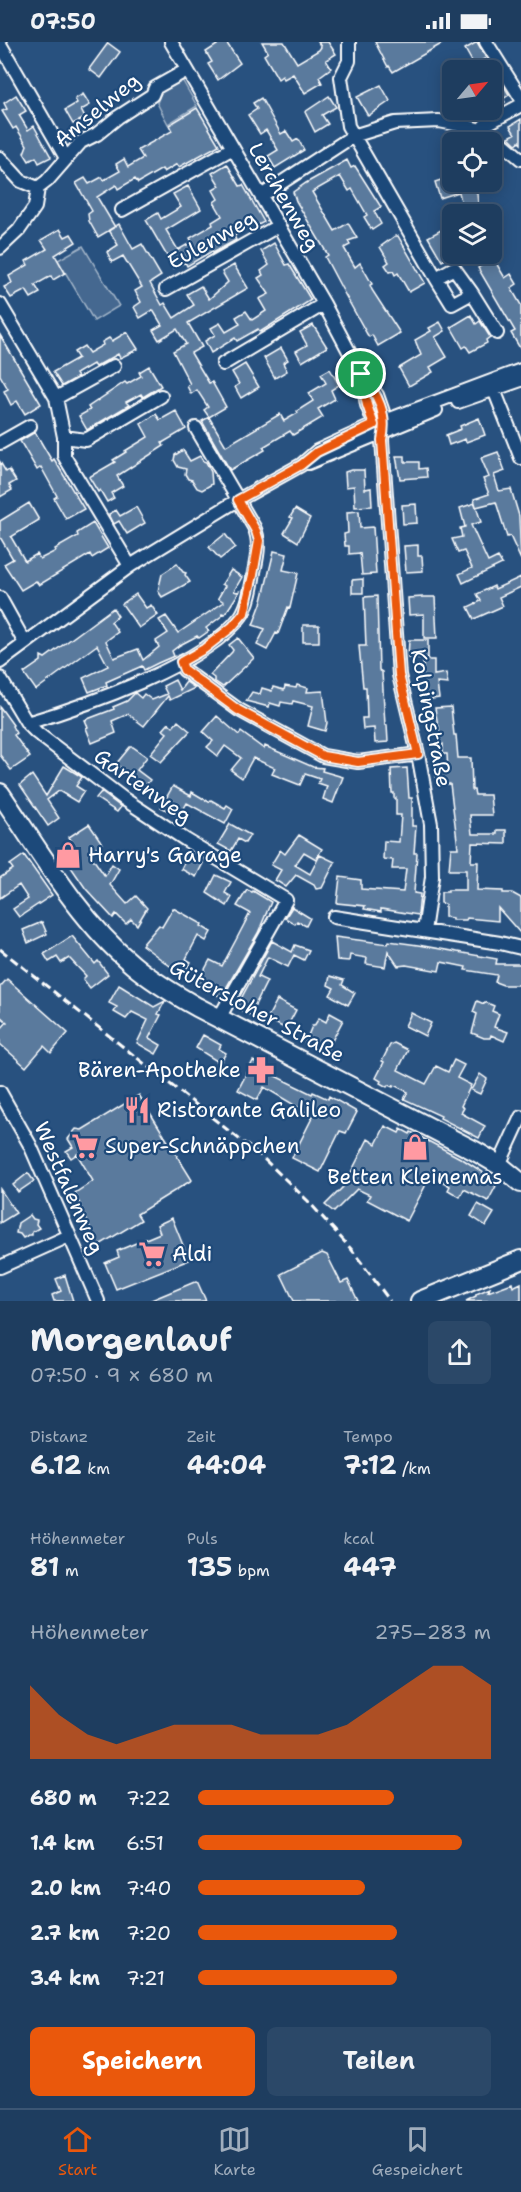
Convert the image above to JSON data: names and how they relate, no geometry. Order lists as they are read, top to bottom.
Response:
{
  "streets": {
    "main road": ["Gütersloher Straße"],
    "street": [
      "Amselweg",
      "Lerchenweg",
      "Eulenweg",
      "Kolpingstraße",
      "Gartenweg",
      "Westfalenweg"
    ]
  },
  "crossings": [
    ["Amselweg", "Lerchenweg"],
    ["Lerchenweg", "Eulenweg"],
    ["Lerchenweg", "Kolpingstraße"],
    ["Gartenweg", "Gütersloher Straße"]
  ],
  "places": {
    "shop": ["Harry's Garage", "Betten Kleinemas"],
    "pharmacy": ["Bären-Apotheke"],
    "restaurant": ["Ristorante Galileo"],
    "supermarket": ["Super-Schnäppchen", "Aldi"]
  },
  "north": "top right",
  "page": {
    "status": "07:50",
    "heading": ["Morgenlauf", "07:50 · 9 × 680 m"],
    "stats": [
      ["Distanz", "6.12 km"],
      ["Zeit", "44:04"],
      ["Tempo", "7:12 /km"],
      ["Höhenmeter", "81 m"],
      ["Puls", "135 bpm"],
      ["kcal", "447"]
    ],
    "chart": ["Höhenmeter", "275–283 m"],
    "list": [
      {
        "name": "680 m",
        "note": "7:22"
      },
      {
        "name": "1.4 km",
        "note": "6:51"
      },
      {
        "name": "2.0 km",
        "note": "7:40"
      },
      {
        "name": "2.7 km",
        "note": "7:20"
      },
      {
        "name": "3.4 km",
        "note": "7:21"
      }
    ],
    "buttons": ["Speichern", "Teilen"],
    "tabs": ["Start", "Karte", "Gespeichert"]
  }
}
